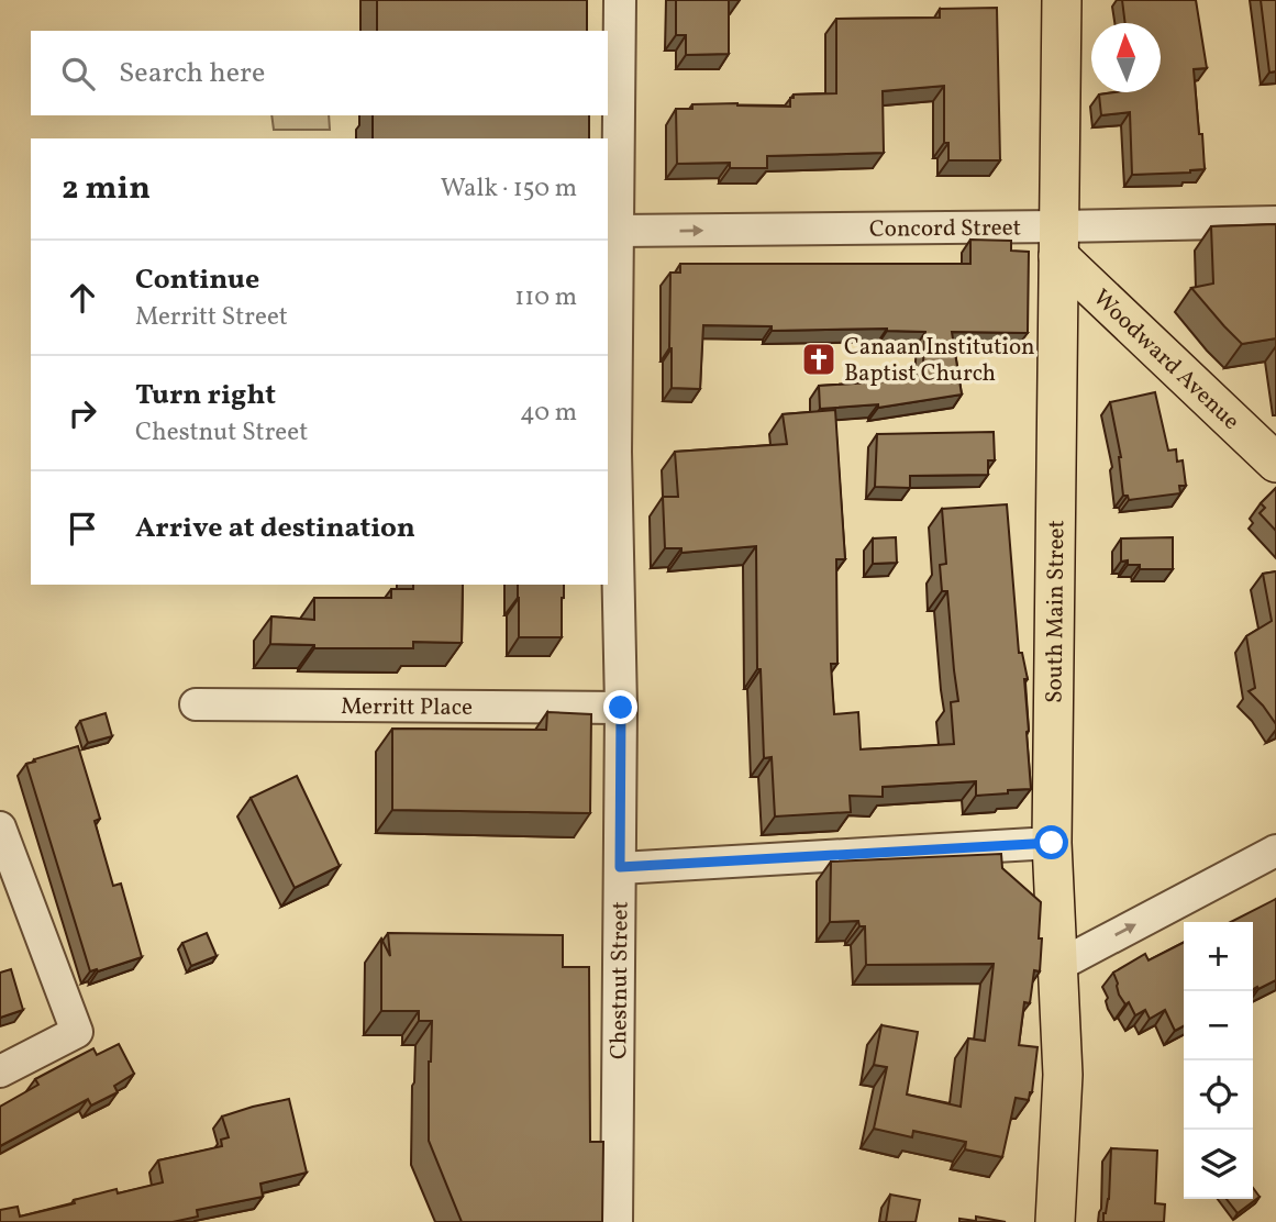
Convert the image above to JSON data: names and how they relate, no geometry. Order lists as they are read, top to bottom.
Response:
{
  "streets": {
    "main road": ["Woodward Avenue", "South Main Street"],
    "street": ["Concord Street", "Merritt Place", "Chestnut Street"]
  },
  "crossings": [
    ["Concord Street", "Woodward Avenue"],
    ["Concord Street", "South Main Street"],
    ["Concord Street", "Chestnut Street"],
    ["Woodward Avenue", "South Main Street"],
    ["Merritt Place", "Chestnut Street"]
  ],
  "one_way": ["Concord Street"],
  "places": {
    "church": ["Canaan Institution Baptist Church"]
  },
  "north": "top",
  "page": {
    "search": "Search here",
    "heading": ["2 min", "Walk · 150 m"],
    "list": [
      ["Continue", "Merritt Street", "110 m"],
      ["Turn right", "Chestnut Street", "40 m"],
      "Arrive at destination"
    ],
    "map_buttons": ["+", "−"]
  }
}
